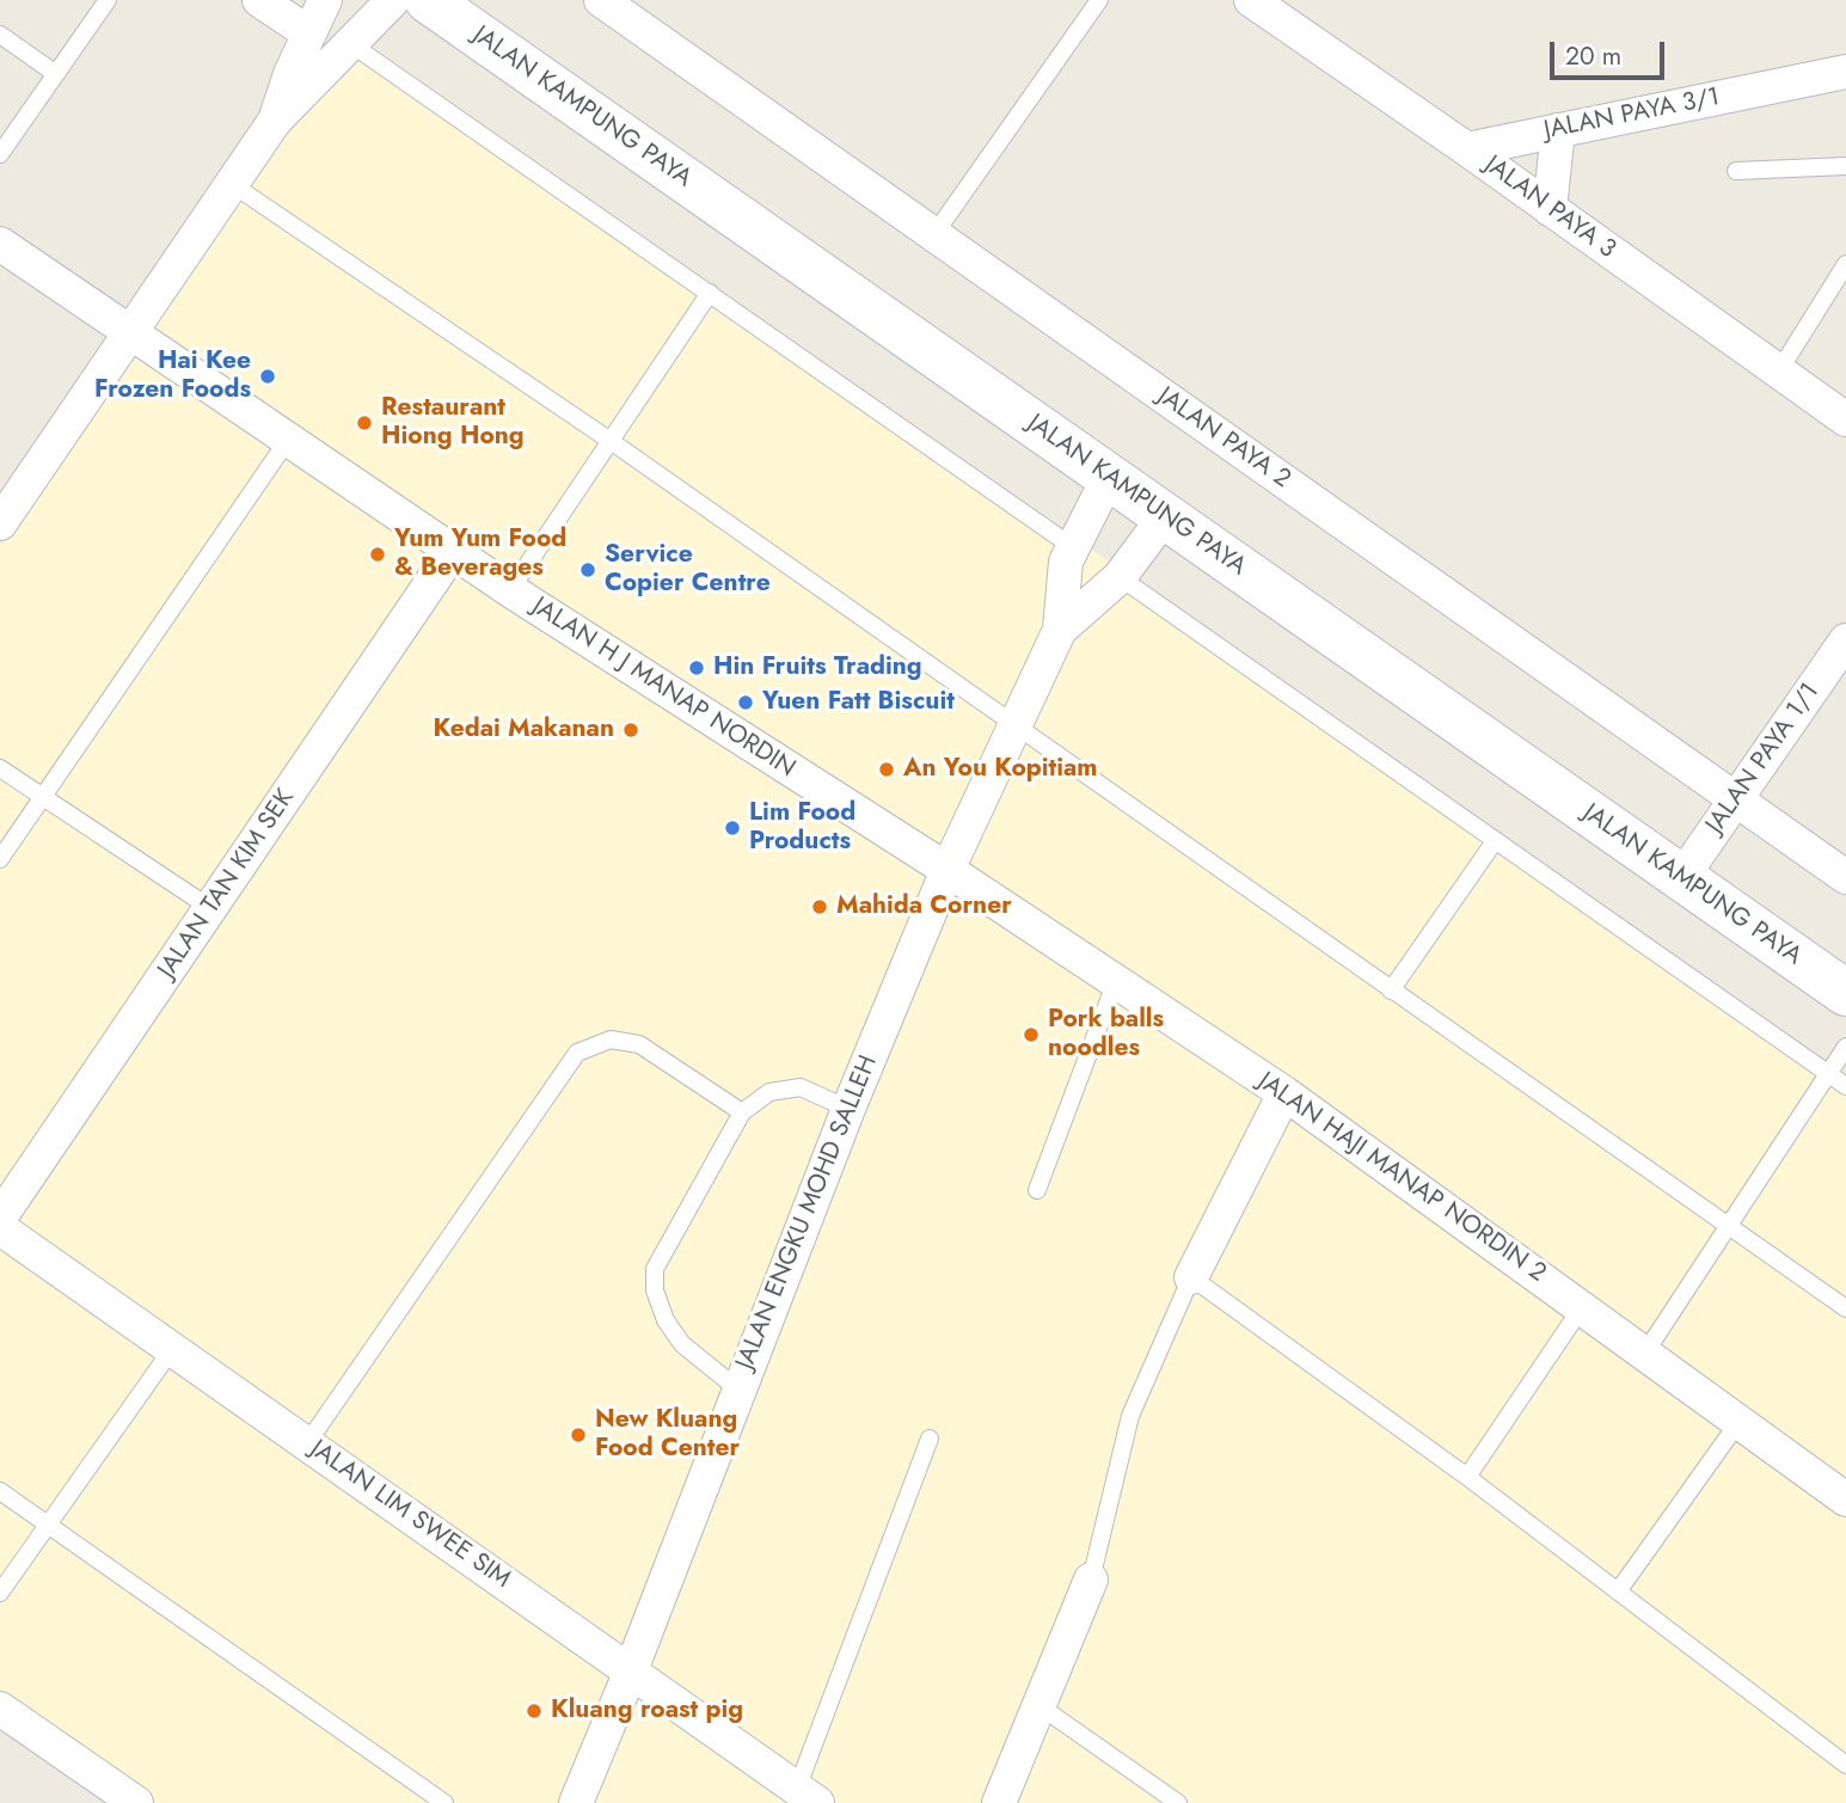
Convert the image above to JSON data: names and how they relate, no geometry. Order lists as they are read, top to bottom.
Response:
{
  "streets": {
    "street": [
      "JALAN KAMPUNG PAYA",
      "JALAN PAYA 3/1",
      "JALAN PAYA 3",
      "JALAN PAYA 2",
      "JALAN H J MANAP NORDIN",
      "JALAN PAYA 1/1",
      "JALAN TAN KIM SEK",
      "JALAN HAJI MANAP NORDIN 2",
      "JALAN ENGKU MOHD SALLEH",
      "JALAN LIM SWEE SIM"
    ]
  },
  "crossings": [
    ["JALAN KAMPUNG PAYA", "JALAN PAYA 1/1"],
    ["JALAN KAMPUNG PAYA", "JALAN ENGKU MOHD SALLEH"],
    ["JALAN PAYA 3/1", "JALAN PAYA 3"],
    ["JALAN PAYA 2", "JALAN PAYA 1/1"],
    ["JALAN H J MANAP NORDIN", "JALAN TAN KIM SEK"],
    ["JALAN H J MANAP NORDIN", "JALAN HAJI MANAP NORDIN 2"],
    ["JALAN H J MANAP NORDIN", "JALAN ENGKU MOHD SALLEH"],
    ["JALAN HAJI MANAP NORDIN 2", "JALAN ENGKU MOHD SALLEH"],
    ["JALAN ENGKU MOHD SALLEH", "JALAN LIM SWEE SIM"]
  ],
  "places": [
    "Hai Kee Frozen Foods",
    "Restaurant Hiong Hong",
    "Yum Yum Food & Beverages",
    "Service Copier Centre",
    "Hin Fruits Trading",
    "Yuen Fatt Biscuit",
    "Kedai Makanan",
    "An You Kopitiam",
    "Lim Food Products",
    "Mahida Corner",
    "Pork balls noodles",
    "New Kluang Food Center",
    "Kluang roast pig"
  ],
  "scale_bar": "20 m"
}
